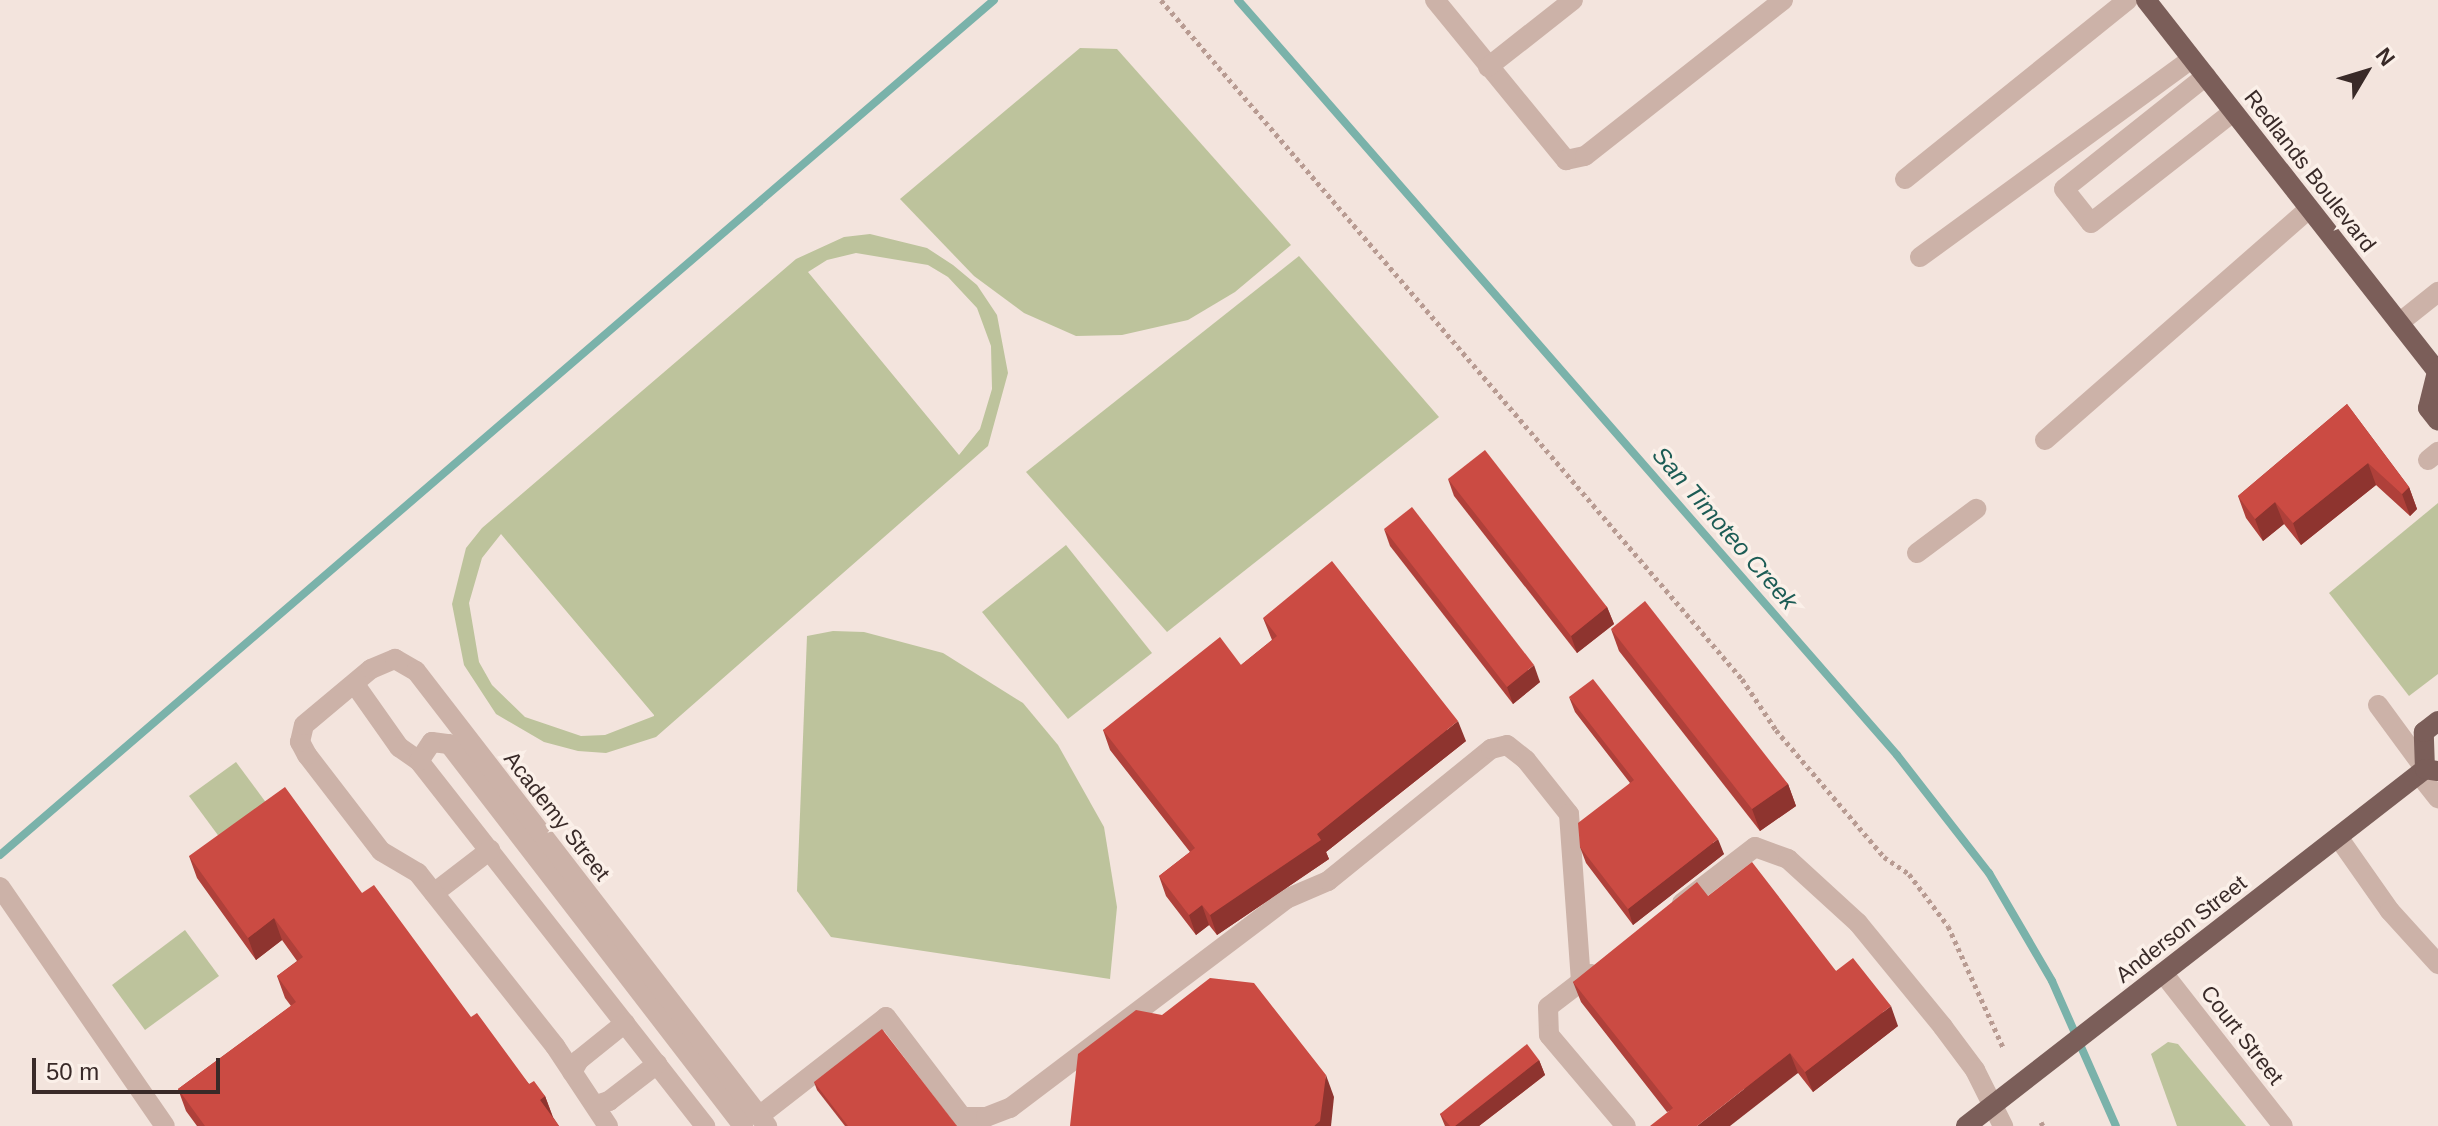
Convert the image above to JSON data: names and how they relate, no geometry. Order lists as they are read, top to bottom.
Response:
{
  "streets": {
    "main road": ["Redlands Boulevard", "Anderson Street"],
    "street": ["Academy Street", "Court Street"]
  },
  "crossings": [
    ["Anderson Street", "Court Street"]
  ],
  "water": ["San Timoteo Creek"],
  "scale_bar": "50 m",
  "north": "top right"
}
